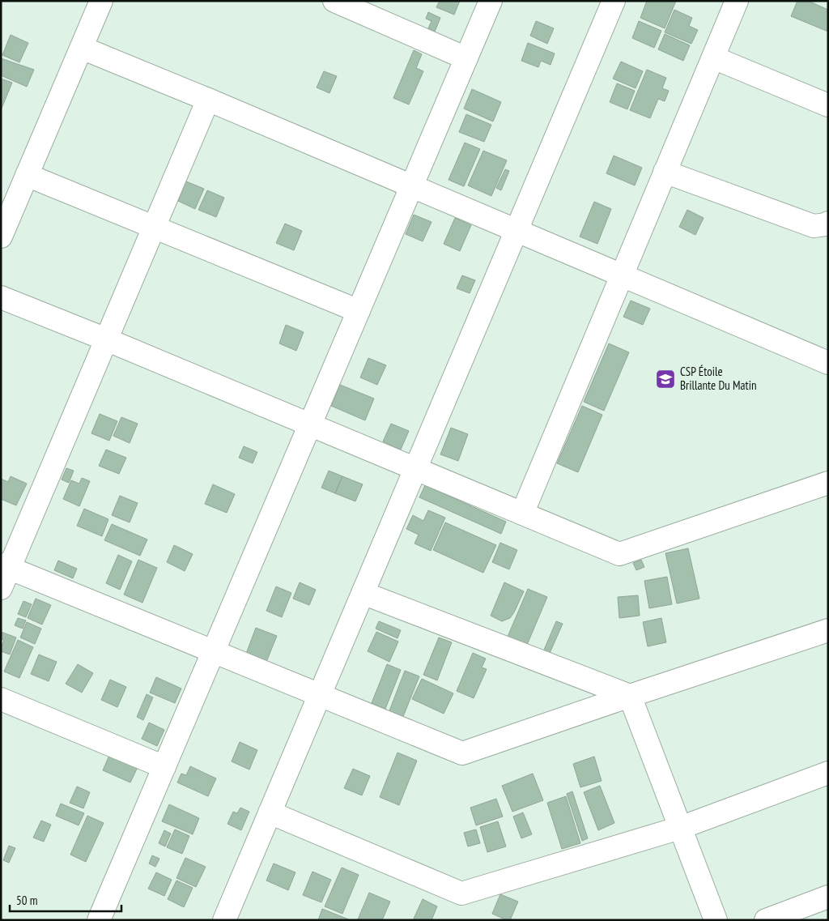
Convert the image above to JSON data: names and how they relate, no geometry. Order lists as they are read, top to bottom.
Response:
{
  "places": {
    "school or university": ["CSP Étoile Brillante Du Matin"]
  },
  "scale_bar": "50 m"
}
